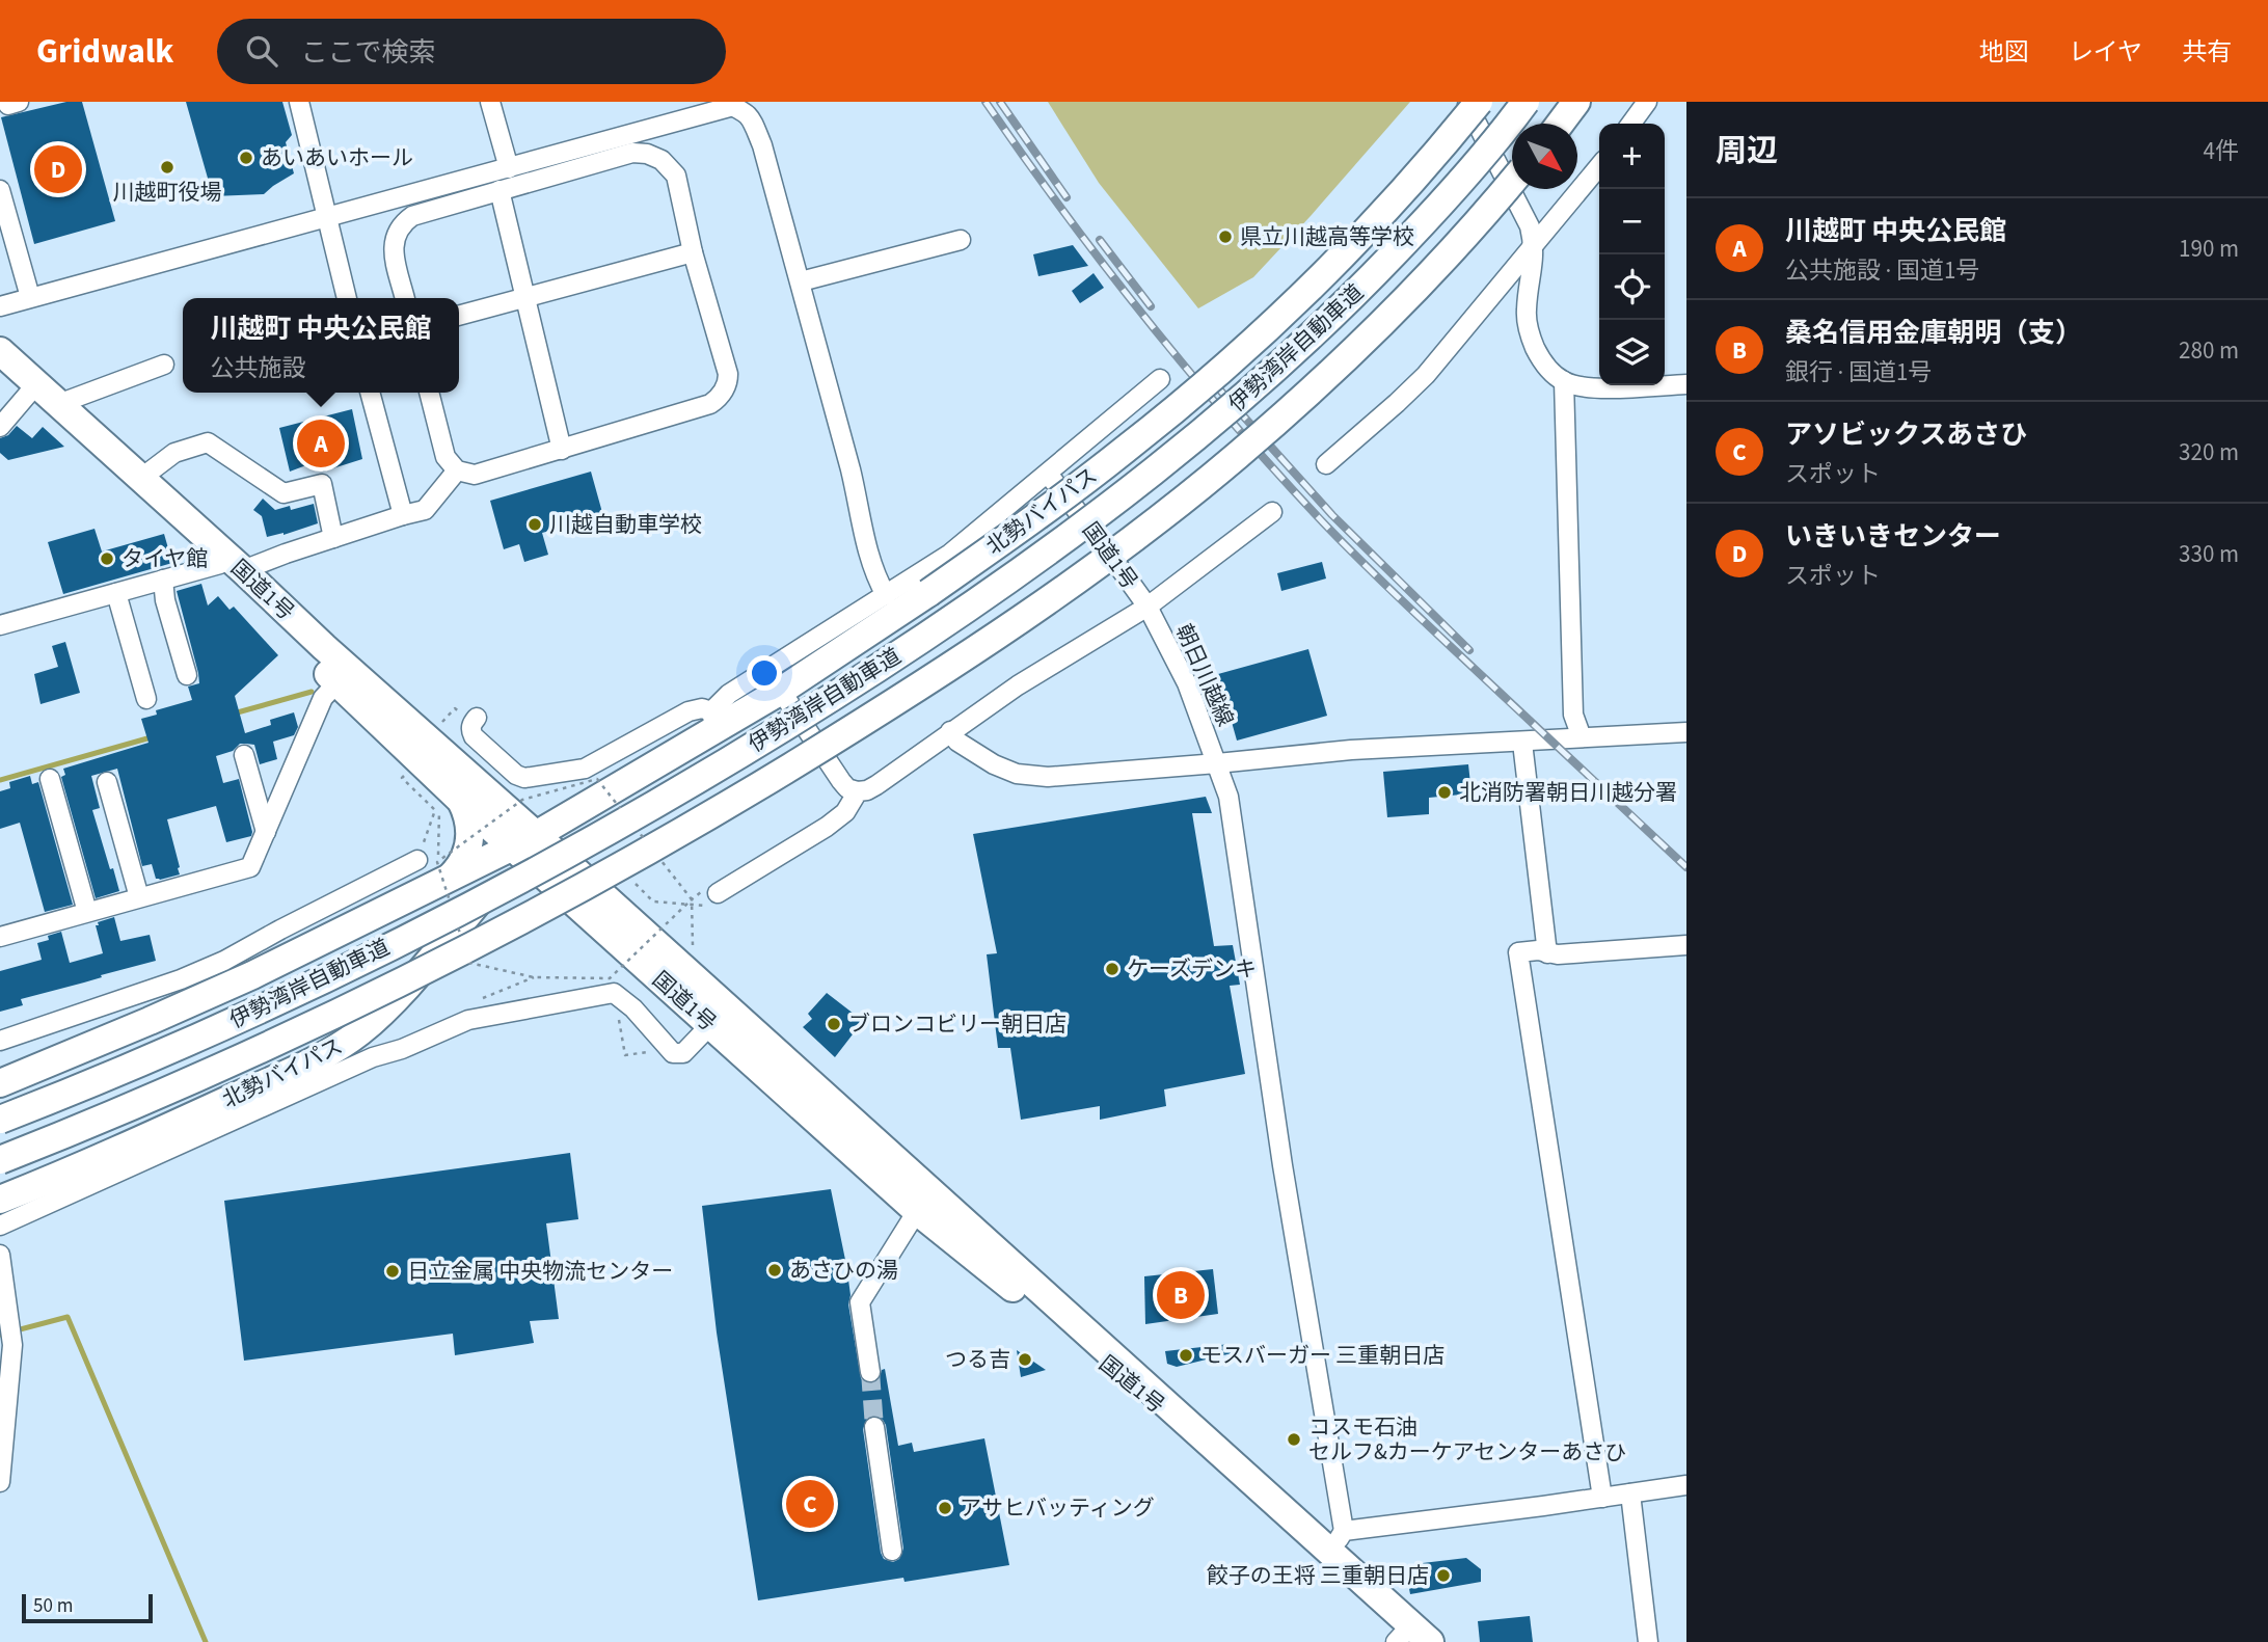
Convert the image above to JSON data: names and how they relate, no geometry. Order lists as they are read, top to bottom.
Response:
{
  "streets": {
    "highway": ["伊勢湾岸自動車道", "北勢バイパス", "国道1号"],
    "street": ["朝日川越線"]
  },
  "crossings": [
    ["北勢バイパス", "国道1号"],
    ["国道1号", "朝日川越線"]
  ],
  "places": [
    "あいあいホール",
    "川越町役場",
    "県立川越高等学校",
    "川越自動車学校",
    "タイヤ館",
    "北消防署朝日川越分署",
    "ケーズデンキ",
    "ブロンコビリー朝日店",
    "あさひの湯",
    "日立金属 中央物流センター",
    "モスバーガー 三重朝日店",
    "つる吉",
    "コスモ石油 セルフ&カーケアセンターあさひ",
    "アサヒバッティング",
    "餃子の王将 三重朝日店"
  ],
  "scale_bar": "50 m",
  "north": "bottom right",
  "page": {
    "header": "Gridwalk",
    "search": "ここで検索",
    "nav": ["地図", "レイヤ", "共有"],
    "heading": ["周辺", "4件"],
    "map_buttons": ["+", "−"],
    "pins": [
      "D",
      "A",
      "B",
      "C"
    ],
    "list": [
      {
        "mark": "A",
        "name": "川越町 中央公民館",
        "note": "公共施設 · 国道1号",
        "value": "190 m"
      },
      {
        "mark": "B",
        "name": "桑名信用金庫朝明（支）",
        "note": "銀行 · 国道1号",
        "value": "280 m"
      },
      {
        "mark": "C",
        "name": "アソビックスあさひ",
        "note": "スポット",
        "value": "320 m"
      },
      {
        "mark": "D",
        "name": "いきいきセンター",
        "note": "スポット",
        "value": "330 m"
      }
    ],
    "popup": ["川越町 中央公民館", "公共施設"],
    "scale": "50 m"
  }
}
